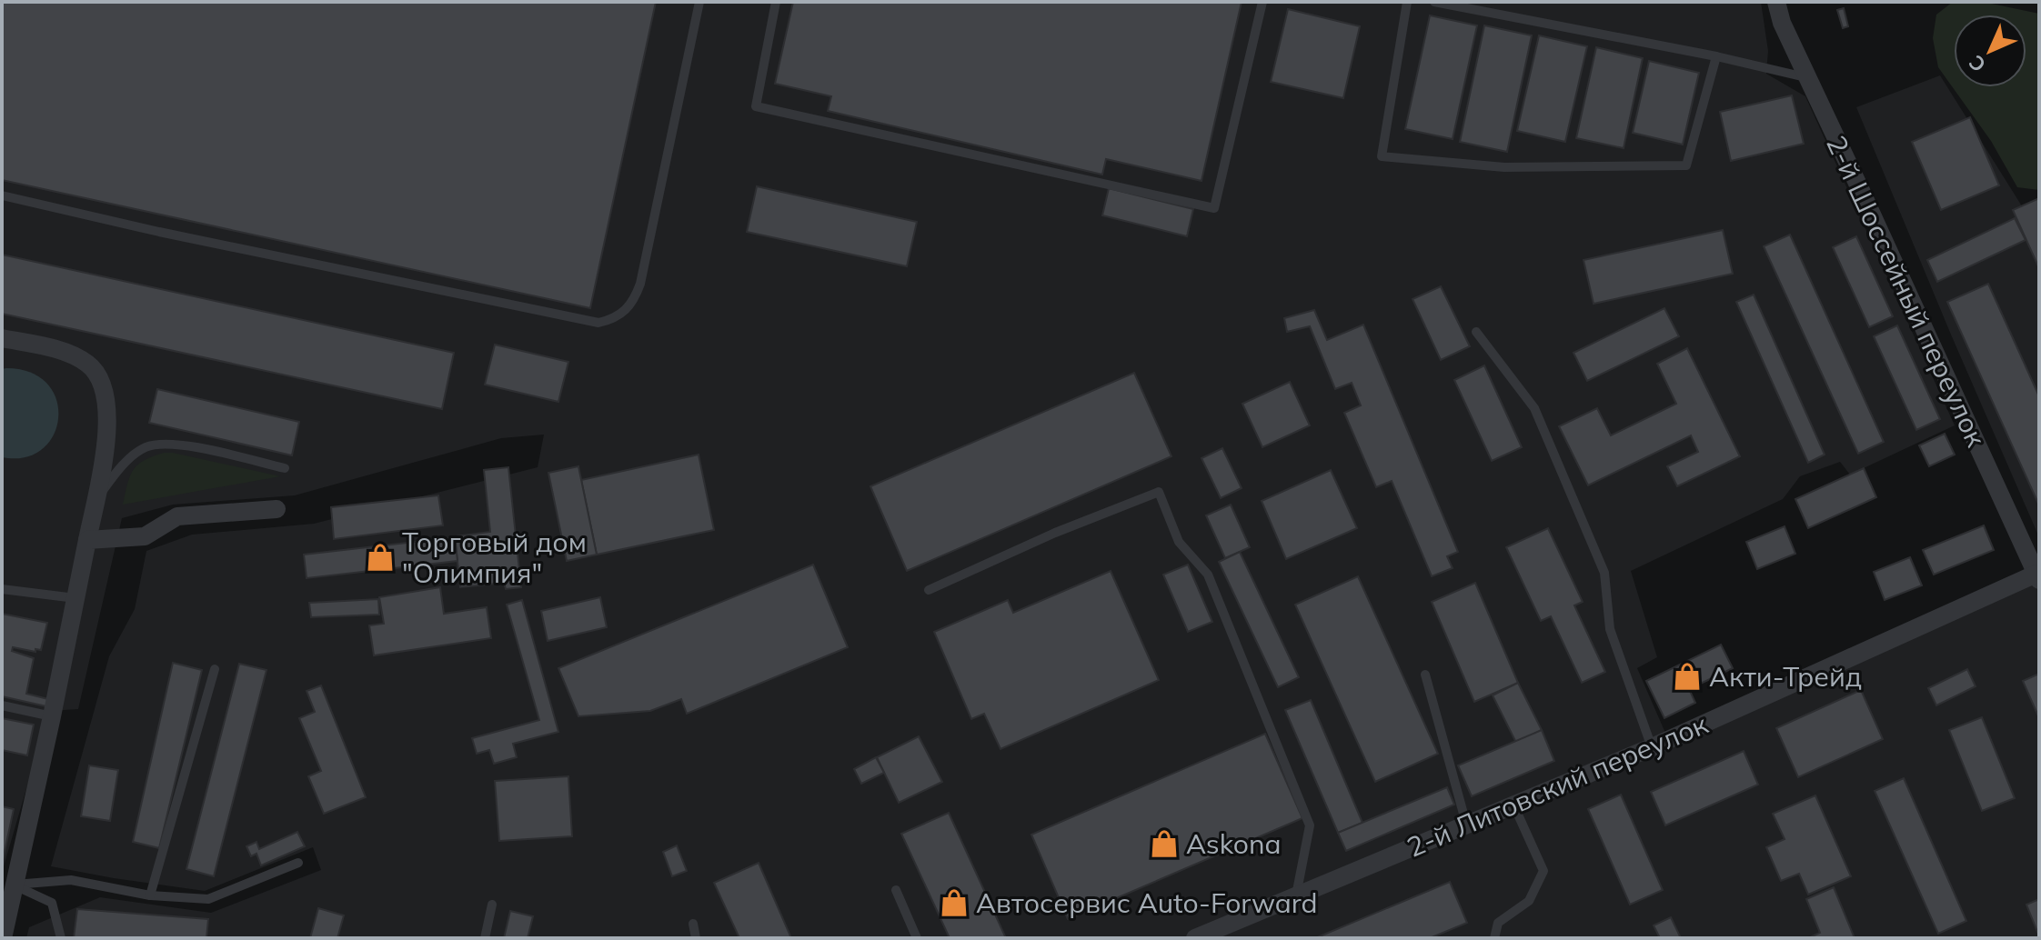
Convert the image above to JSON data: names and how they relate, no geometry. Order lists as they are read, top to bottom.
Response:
{
  "streets": {
    "street": ["2-й Шоссейный переулок", "2-й Литовский переулок"]
  },
  "crossings": [
    ["2-й Шоссейный переулок", "2-й Литовский переулок"]
  ],
  "places": {
    "shop": [
      "Торговый дом \"Олимпия\"",
      "Акти-Трейд",
      "Askona",
      "Автосервис Auto-Forward"
    ]
  },
  "north": "bottom left"
}
